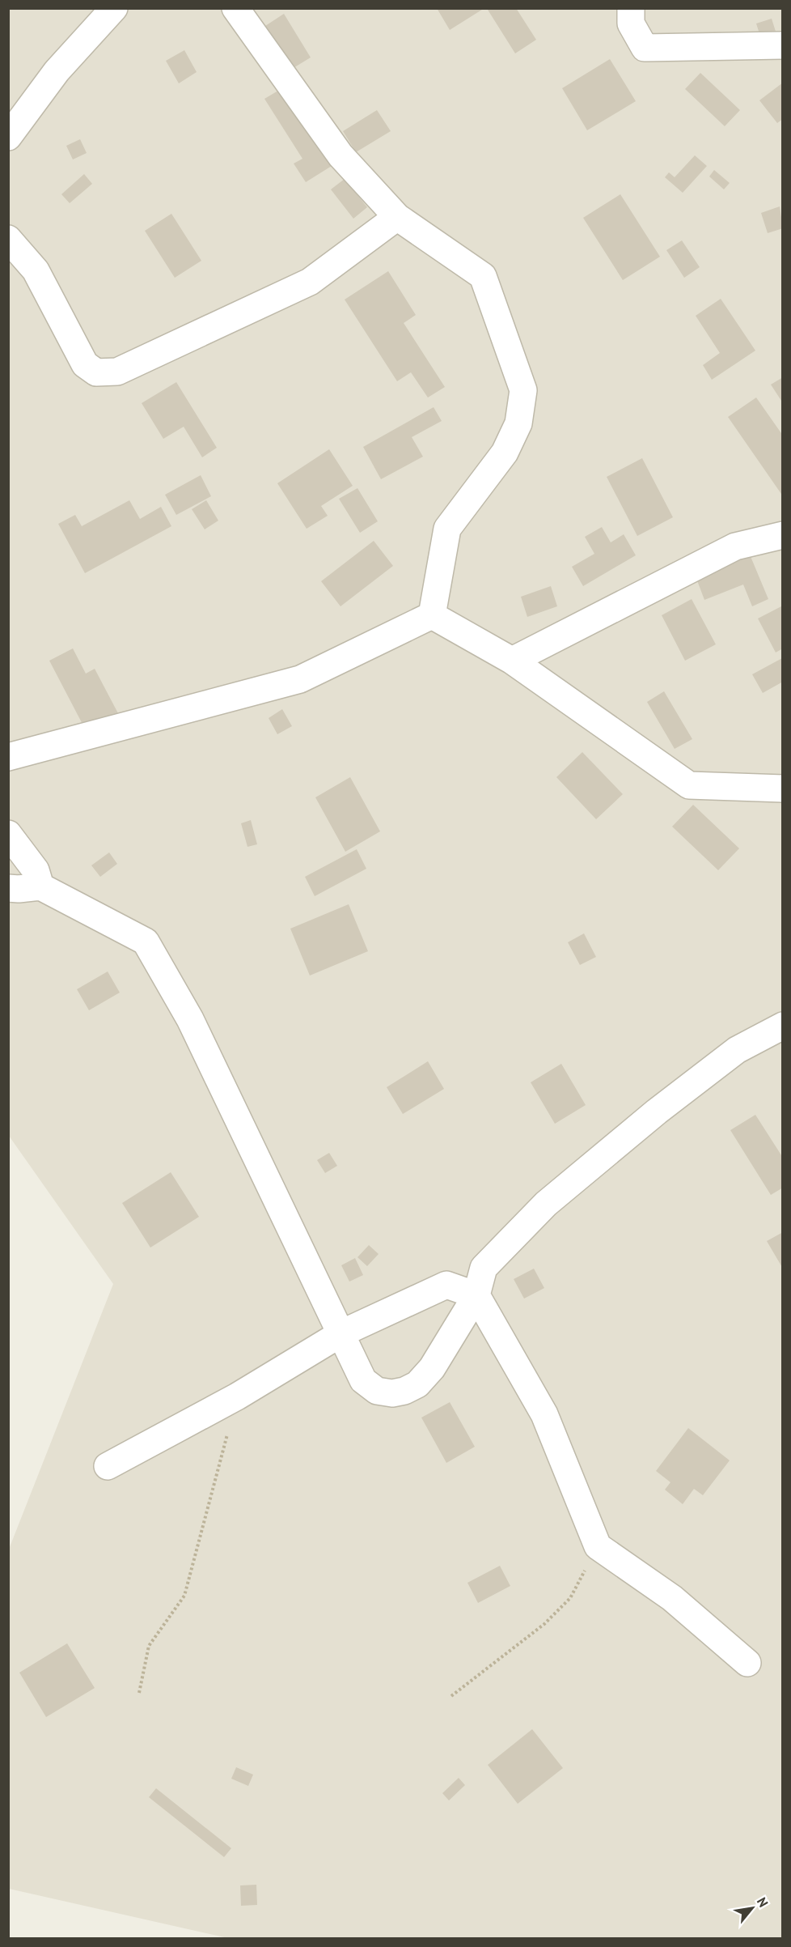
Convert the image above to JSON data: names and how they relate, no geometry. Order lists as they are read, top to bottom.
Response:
{
  "north": "top right"
}
